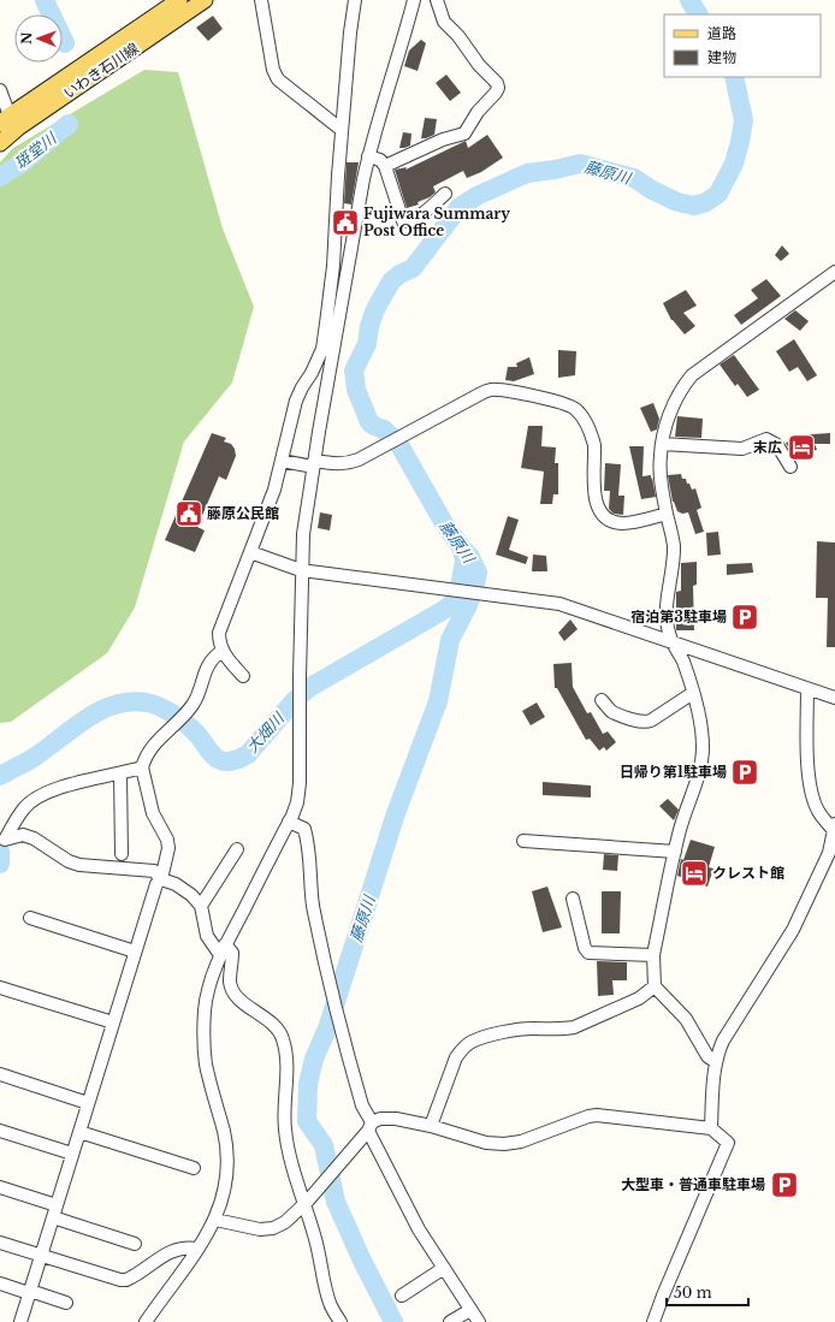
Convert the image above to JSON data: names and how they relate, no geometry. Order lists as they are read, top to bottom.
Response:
{
  "streets": {
    "main road": ["いわき石川線"]
  },
  "water": ["斑堂川", "藤原川", "大畑川"],
  "places": {
    "public building": ["Fujiwara Summary Post Office", "藤原公民館"],
    "hotel": ["末広", "クレスト館"],
    "parking": ["宿泊第3駐車場", "日帰り第1駐車場", "大型車・普通車駐車場"]
  },
  "legend": ["道路", "建物"],
  "scale_bar": "50 m",
  "north": "left"
}
